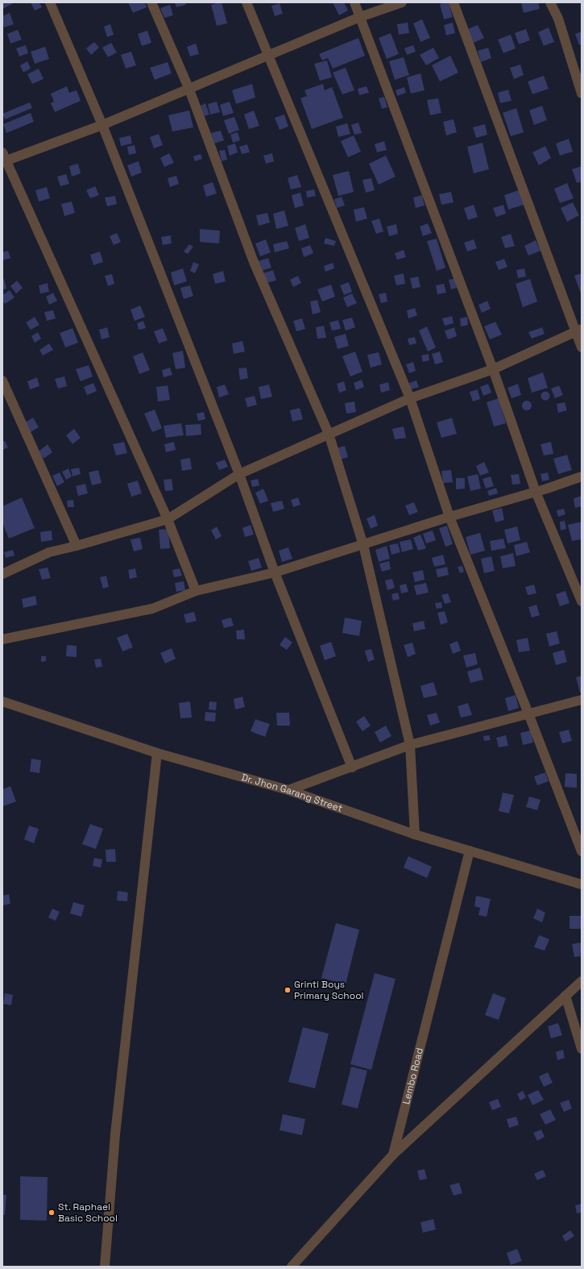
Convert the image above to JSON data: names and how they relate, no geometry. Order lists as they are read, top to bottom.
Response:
{
  "streets": {
    "street": ["Dr. Jhon Garang Street", "Lembo Road"]
  },
  "crossings": [
    ["Dr. Jhon Garang Street", "Lembo Road"]
  ],
  "places": ["Grinti Boys Primary School", "St. Raphael Basic School"]
}
